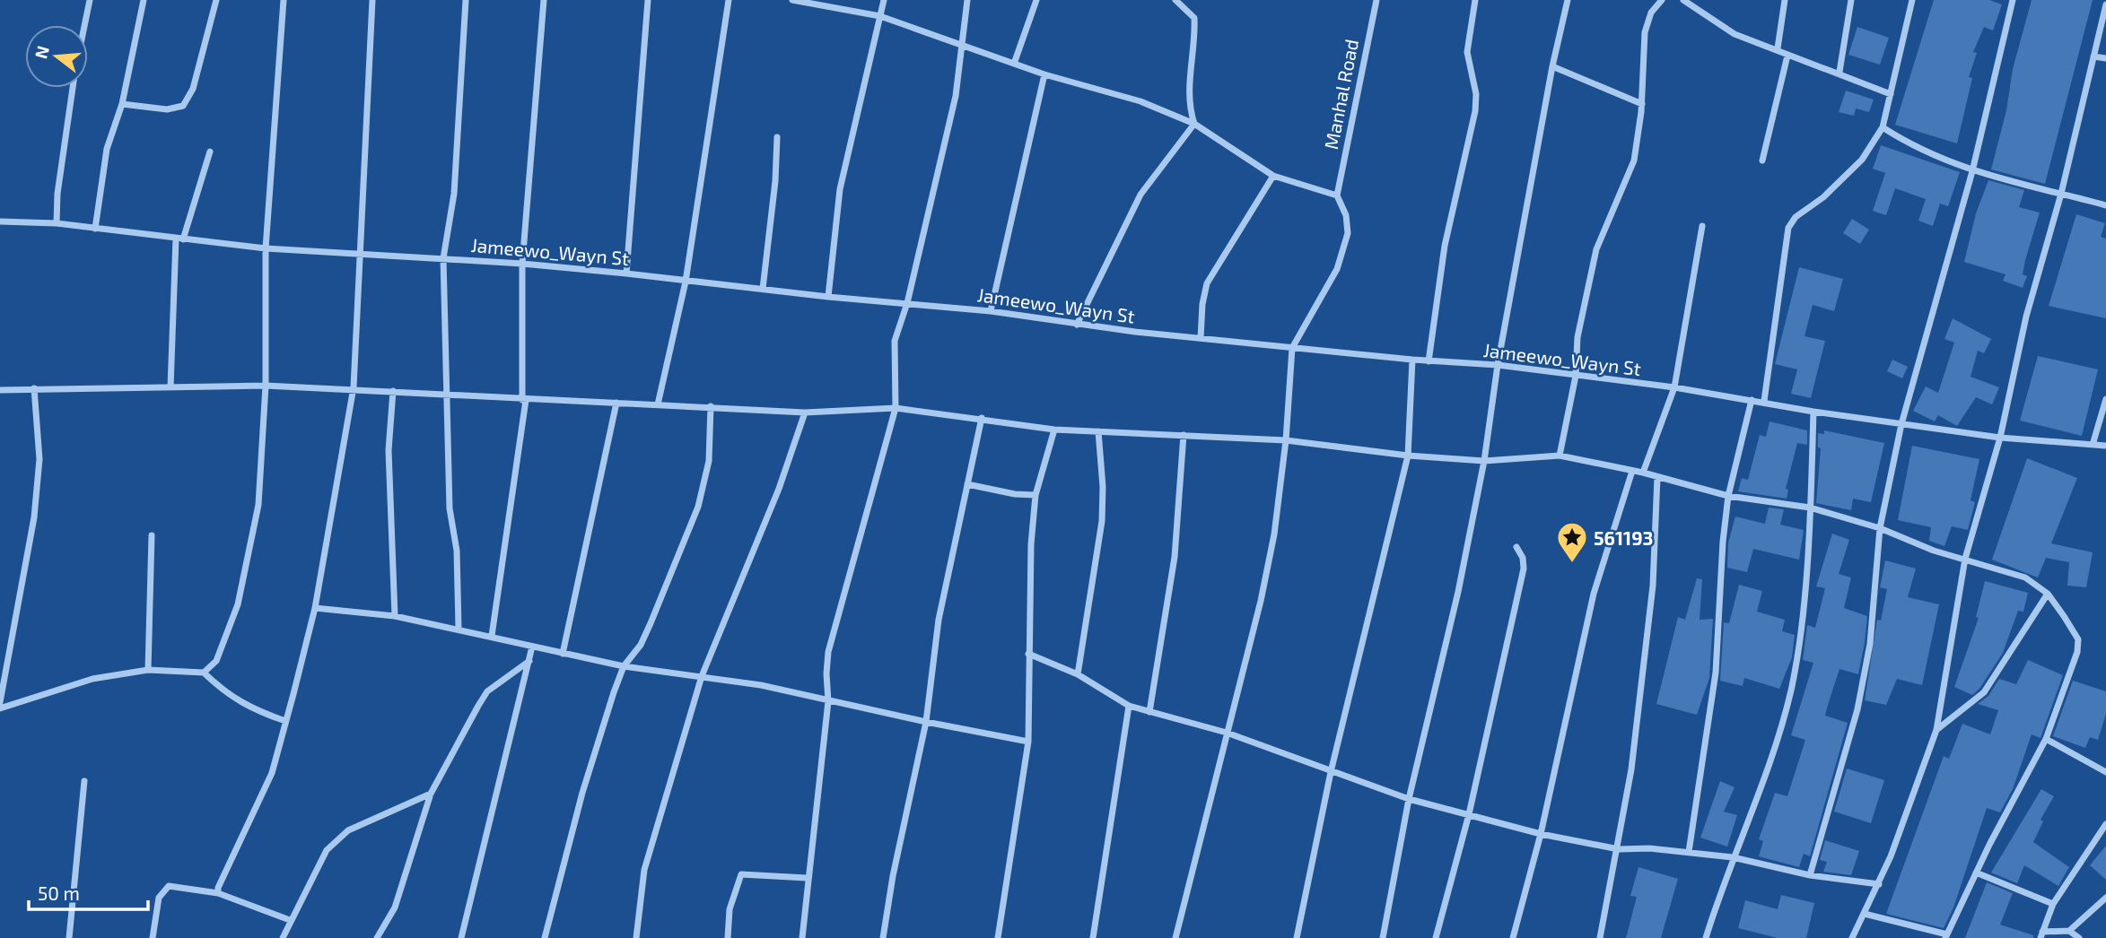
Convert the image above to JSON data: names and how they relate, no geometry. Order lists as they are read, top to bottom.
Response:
{
  "streets": {
    "street": ["Manhal Road", "Jameewo_Wayn St"]
  },
  "places": {
    "place": ["561193"]
  },
  "scale_bar": "50 m",
  "north": "left"
}
